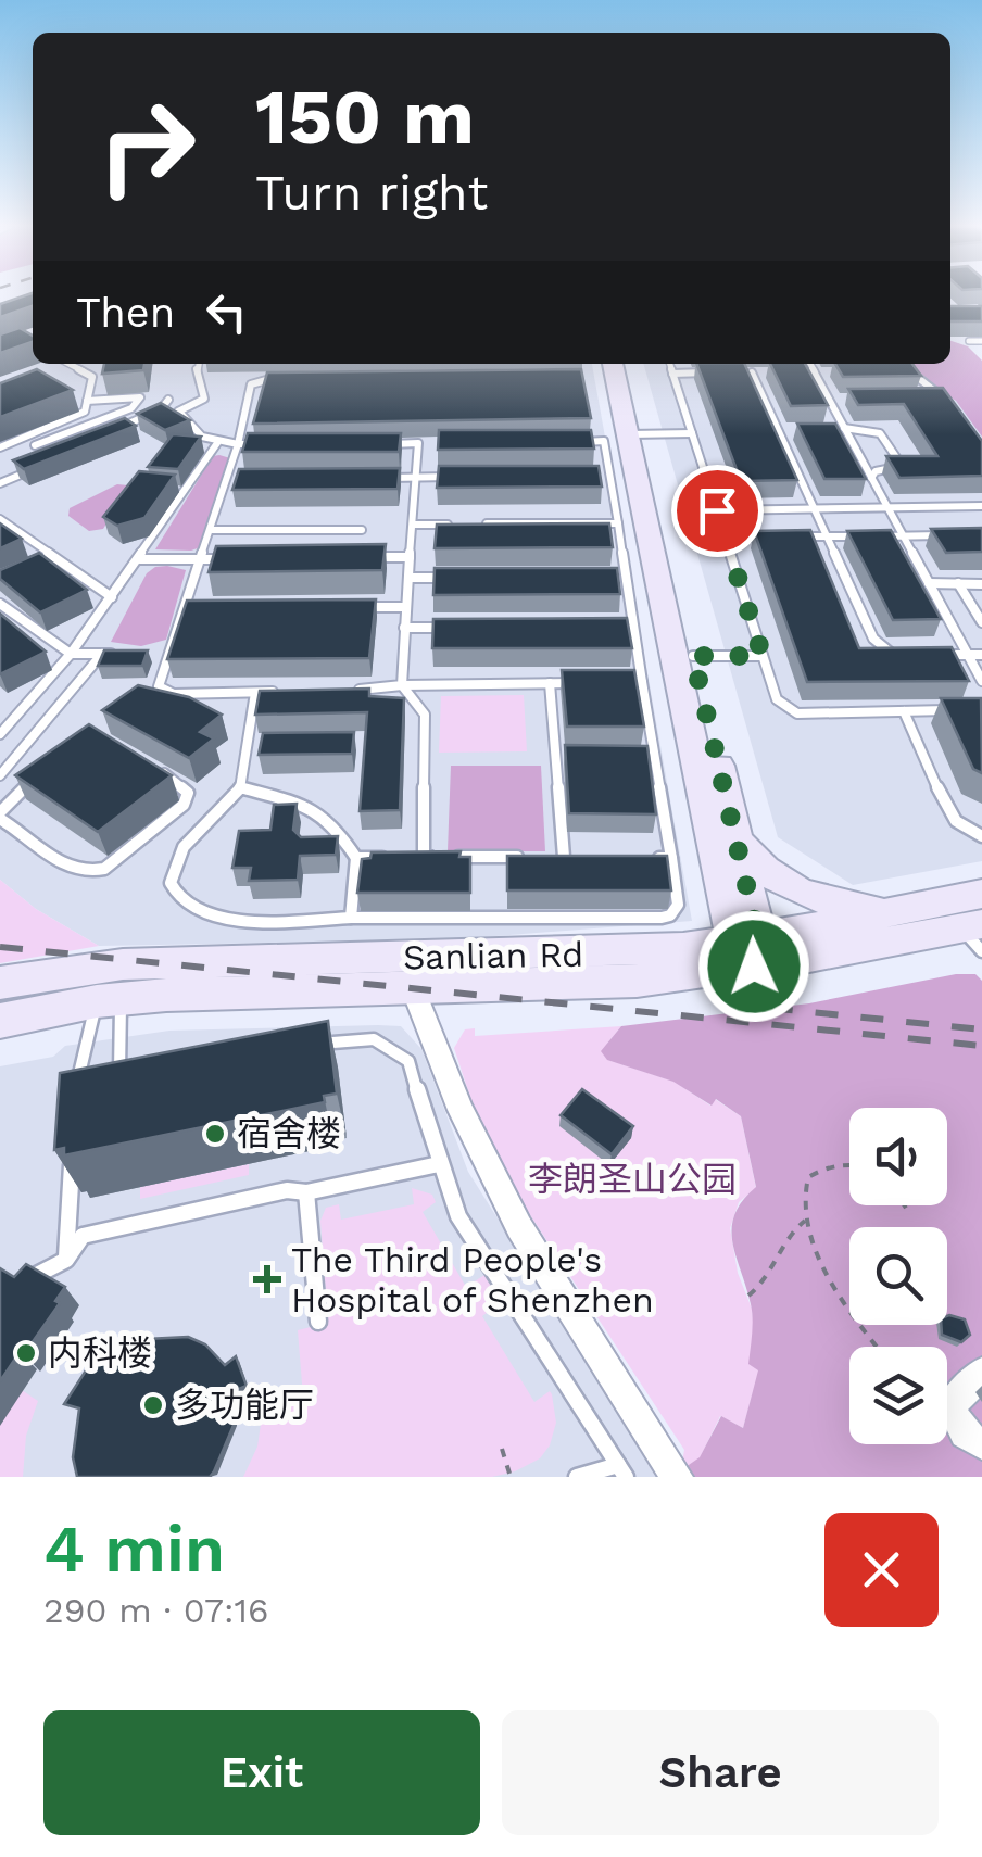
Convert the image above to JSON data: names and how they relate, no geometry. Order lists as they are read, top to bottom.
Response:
{
  "streets": {
    "street": ["Sanlian Rd"]
  },
  "parks": ["李朗圣山公园"],
  "places": {
    "other": ["宿舍楼", "内科楼", "多功能厅"],
    "health": ["The Third People's Hospital of Shenzhen"]
  },
  "page": {
    "turn": ["150 m", "Turn right"],
    "then": "Then",
    "heading": ["4 min", "290 m · 07:16"],
    "buttons": ["Exit", "Share"]
  }
}
